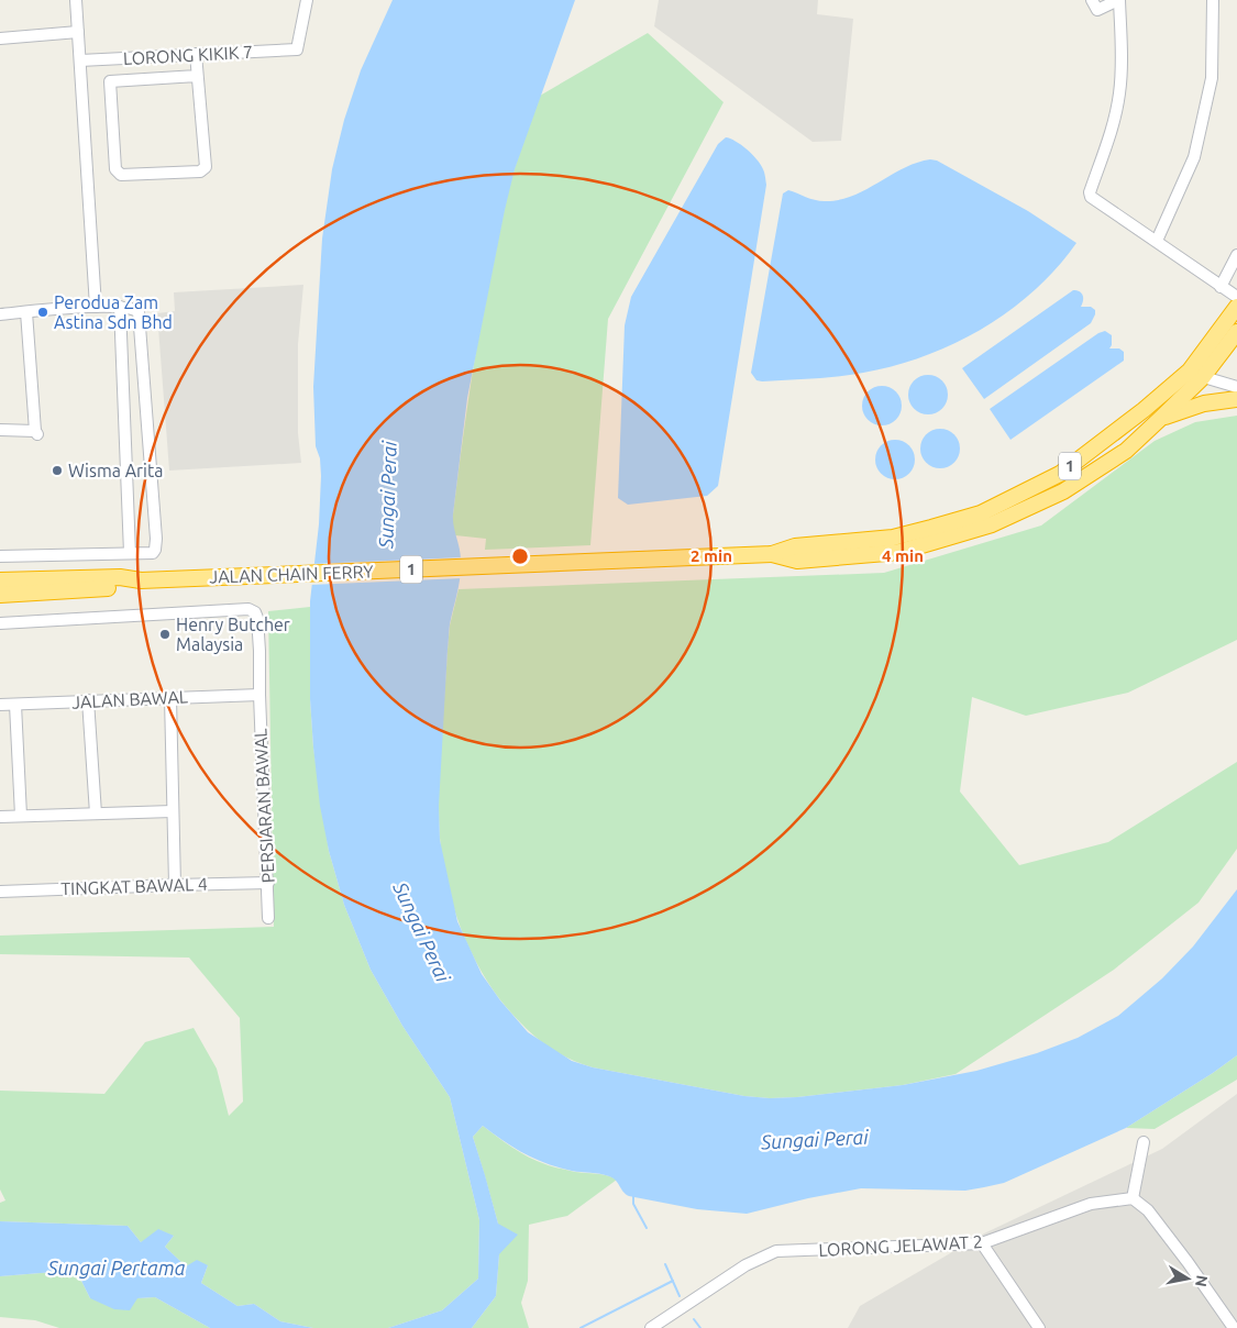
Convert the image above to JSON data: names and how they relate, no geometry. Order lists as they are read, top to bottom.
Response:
{
  "streets": {
    "highway": ["1", "JALAN CHAIN FERRY"],
    "street": [
      "LORONG KIKIK 7",
      "JALAN BAWAL",
      "PERSIARAN BAWAL",
      "TINGKAT BAWAL 4",
      "LORONG JELAWAT 2"
    ]
  },
  "crossings": [
    ["JALAN CHAIN FERRY", "JALAN BAWAL"],
    ["JALAN CHAIN FERRY", "PERSIARAN BAWAL"],
    ["JALAN BAWAL", "PERSIARAN BAWAL"],
    ["PERSIARAN BAWAL", "TINGKAT BAWAL 4"]
  ],
  "water": ["Sungai Perai", "Sungai Pertama"],
  "places": ["Perodua Zam Astina Sdn Bhd", "Wisma Arita", "Henry Butcher Malaysia"],
  "north": "right",
  "rings": ["2 min", "4 min"]
}
